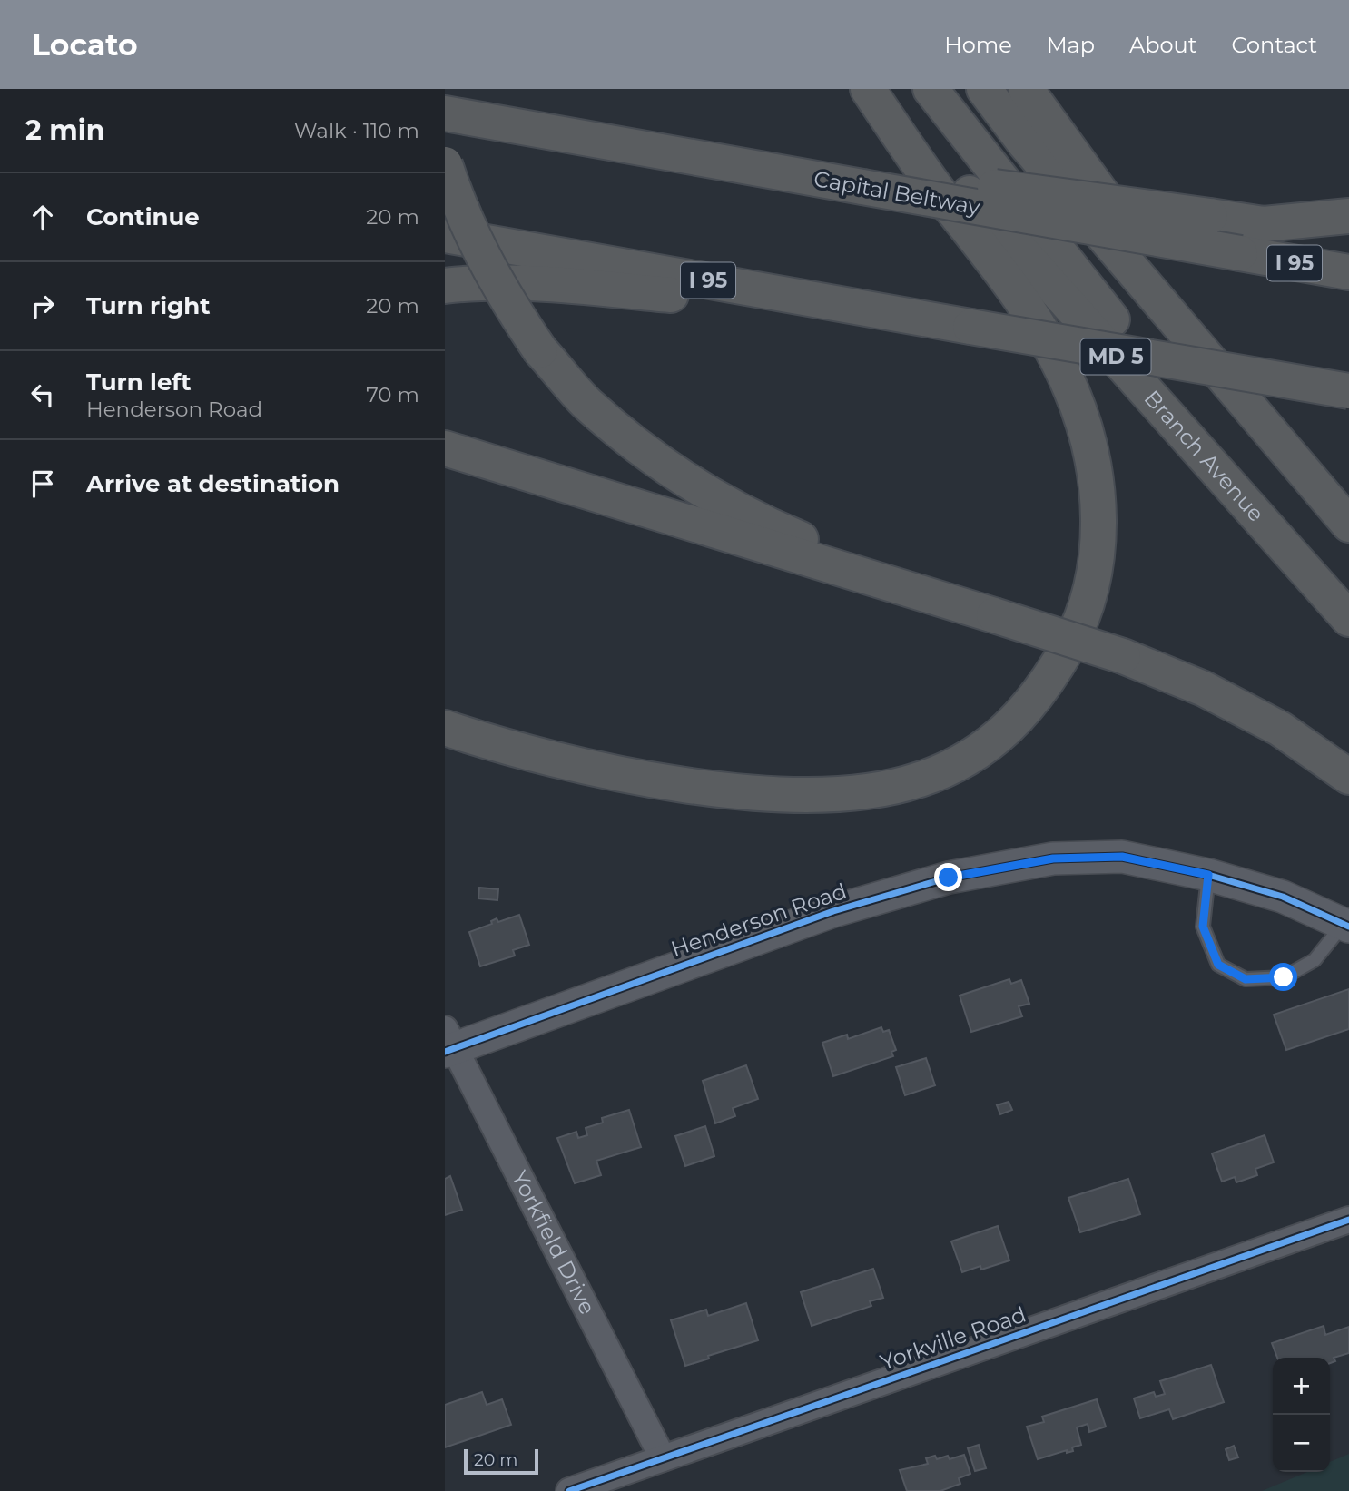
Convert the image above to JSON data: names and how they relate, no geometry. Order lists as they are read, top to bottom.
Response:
{
  "streets": {
    "highway": [
      "Capital Beltway",
      "I 95",
      "MD 5",
      "Branch Avenue"
    ],
    "street": ["Henderson Road", "Yorkfield Drive", "Yorkville Road"]
  },
  "crossings": [
    ["Henderson Road", "Yorkfield Drive"],
    ["Yorkfield Drive", "Yorkville Road"]
  ],
  "scale_bar": "20 m",
  "page": {
    "header": "Locato",
    "nav": [
      "Home",
      "Map",
      "About",
      "Contact"
    ],
    "heading": ["2 min", "Walk · 110 m"],
    "list": [
      ["Continue", "20 m"],
      ["Turn right", "20 m"],
      ["Turn left", "Henderson Road", "70 m"],
      "Arrive at destination"
    ],
    "map_buttons": ["+", "−"],
    "scale": "20 m"
  }
}
